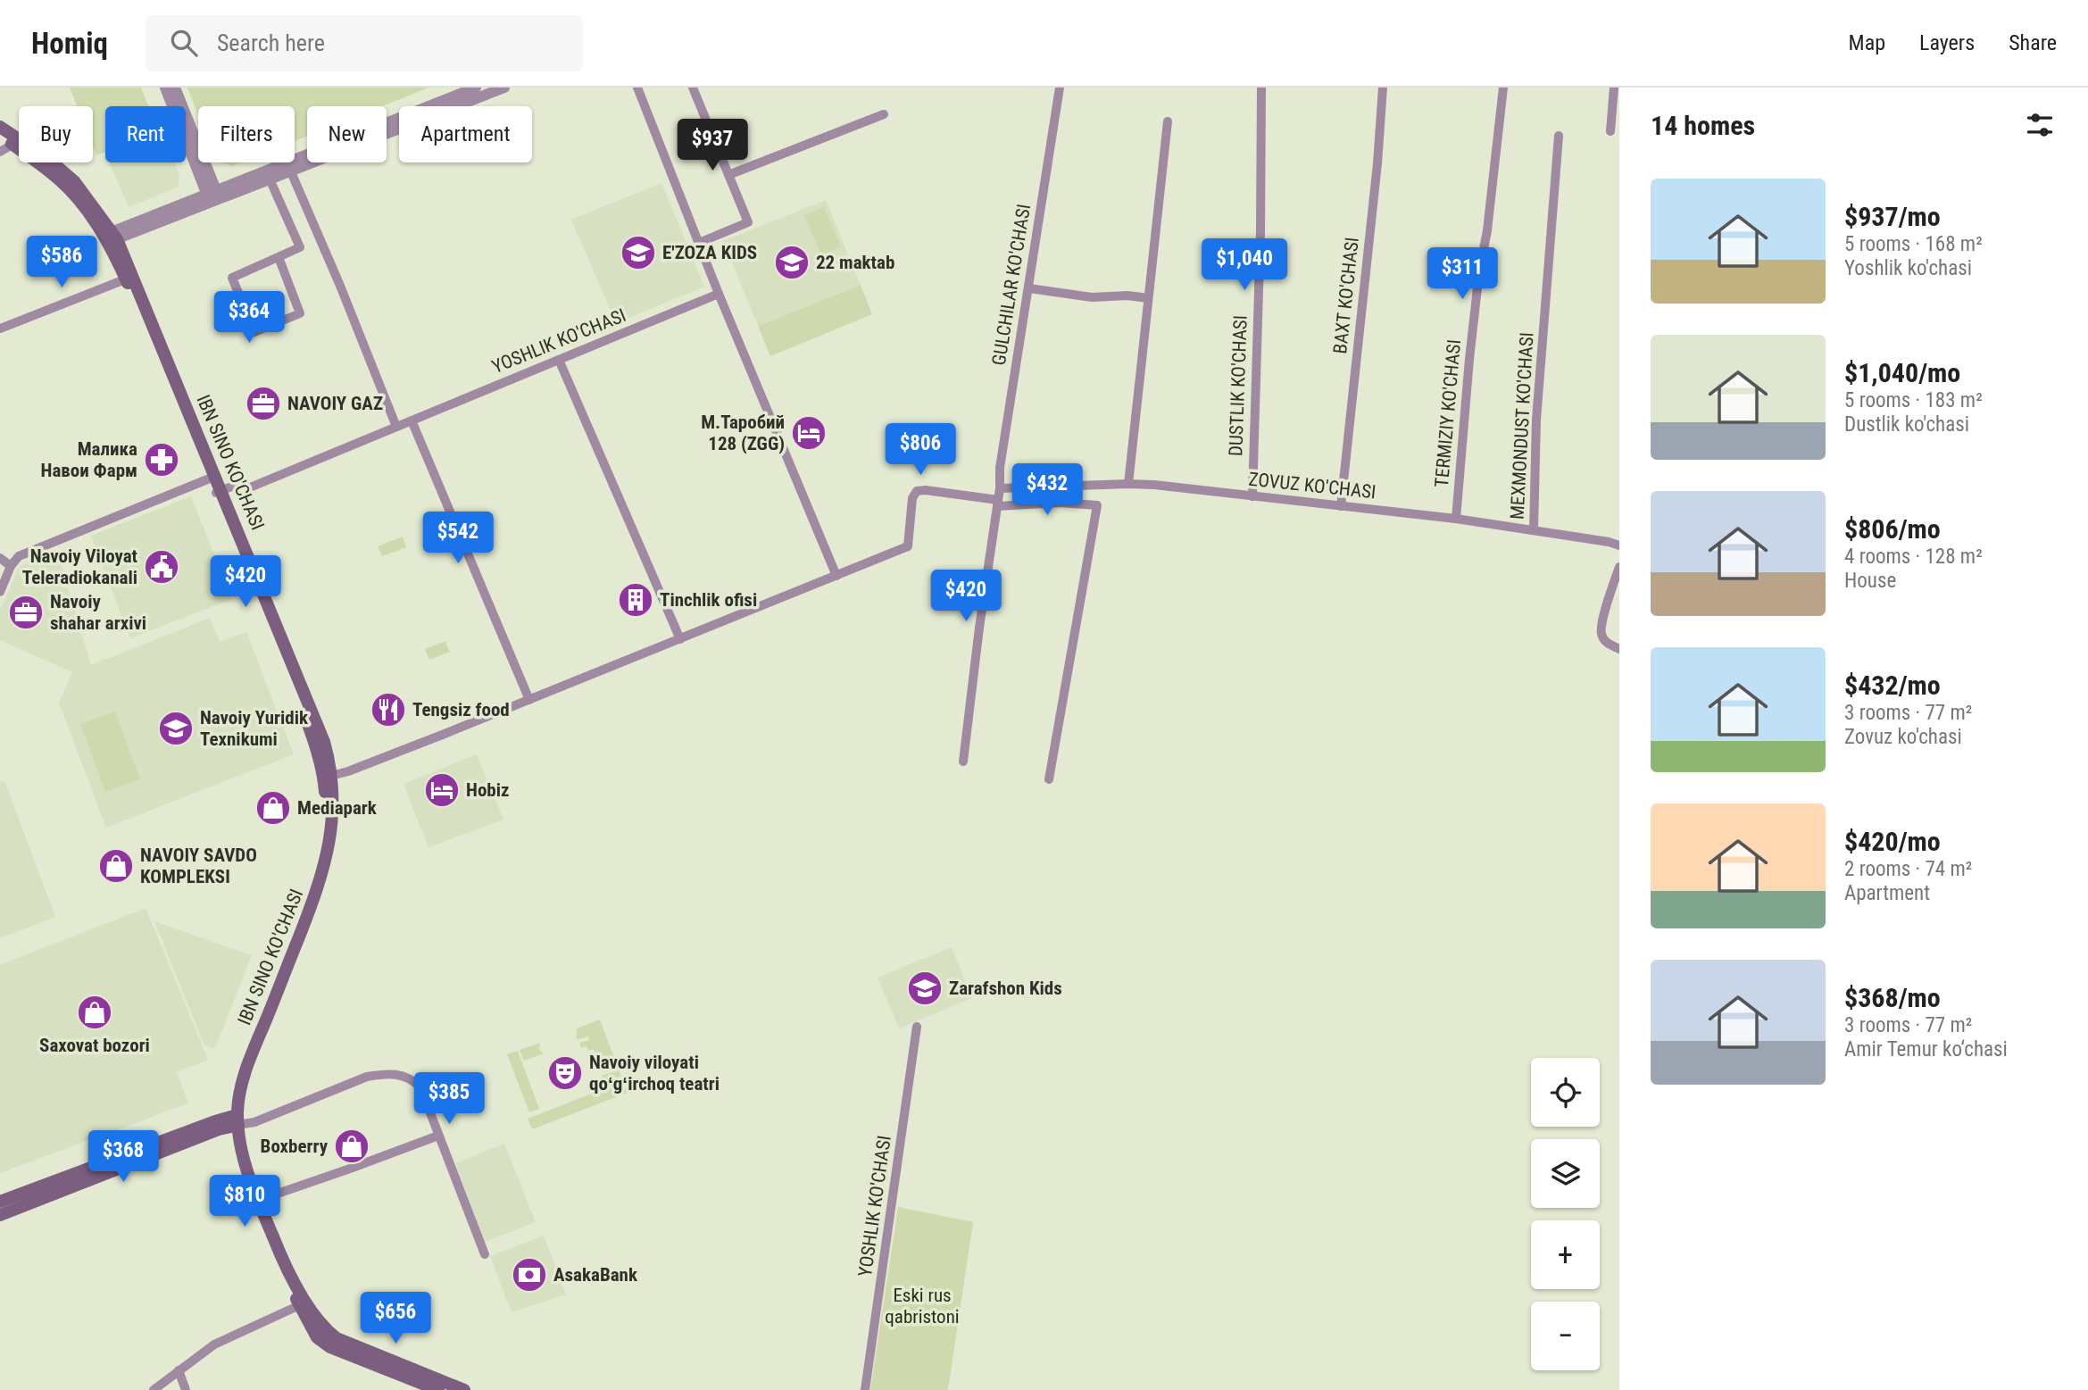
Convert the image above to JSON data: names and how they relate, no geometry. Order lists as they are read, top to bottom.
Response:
{
  "streets": {
    "street": [
      "GULCHILAR KO'CHASI",
      "BAXT KO'CHASI",
      "YOSHLIK KO'CHASI",
      "DUSTLIK KO'CHASI",
      "TERMIZIY KO'CHASI",
      "MEXMONDUST KO'CHASI",
      "ZOVUZ KO'CHASI"
    ]
  },
  "crossings": [
    ["GULCHILAR KO'CHASI", "ZOVUZ KO'CHASI"],
    ["BAXT KO'CHASI", "ZOVUZ KO'CHASI"],
    ["DUSTLIK KO'CHASI", "ZOVUZ KO'CHASI"],
    ["TERMIZIY KO'CHASI", "ZOVUZ KO'CHASI"],
    ["MEXMONDUST KO'CHASI", "ZOVUZ KO'CHASI"]
  ],
  "parks": ["Eski rus qabristoni"],
  "places": {
    "school or university": [
      "E'ZOZA KIDS",
      "22 maktab",
      "Navoiy Yuridik Texnikumi",
      "Zarafshon Kids"
    ],
    "office": ["NAVOIY GAZ", "Navoiy shahar arxivi"],
    "hotel": ["М.Таробий 128 (ZGG)", "Hobiz"],
    "pharmacy": ["Малика Навои Фарм"],
    "public building": ["Navoiy Viloyat Teleradiokanali"],
    "building": ["Tinchlik ofisi"],
    "restaurant": ["Tengsiz food"],
    "shop": [
      "Mediapark",
      "NAVOIY SAVDO KOMPLEKSI",
      "Saxovat bozori",
      "Boxberry"
    ],
    "theatre": ["Navoiy viloyati qoʻgʻirchoq teatri"],
    "bank": ["AsakaBank"]
  },
  "page": {
    "header": "Homiq",
    "search": "Search here",
    "nav": ["Map", "Layers", "Share"],
    "heading": "14 homes",
    "chip": [
      "Buy",
      "Rent",
      "Filters",
      "New",
      "Apartment"
    ],
    "price": [
      "$937",
      "$586",
      "$1,040",
      "$311",
      "$364",
      "$806",
      "$432",
      "$542",
      "$420",
      "$420",
      "$385",
      "$368",
      "$810",
      "$656"
    ],
    "list": [
      {
        "name": "$937/mo",
        "note": "5 rooms · 168 m² · Yoshlik ko'chasi"
      },
      {
        "name": "$1,040/mo",
        "note": "5 rooms · 183 m² · Dustlik ko'chasi"
      },
      {
        "name": "$806/mo",
        "note": "4 rooms · 128 m² · House"
      },
      {
        "name": "$432/mo",
        "note": "3 rooms · 77 m² · Zovuz ko'chasi"
      },
      {
        "name": "$420/mo",
        "note": "2 rooms · 74 m² · Apartment"
      },
      {
        "name": "$368/mo",
        "note": "3 rooms · 77 m² · Amir Temur ko‘chasi"
      }
    ],
    "map_buttons": ["+", "−"]
  }
}
